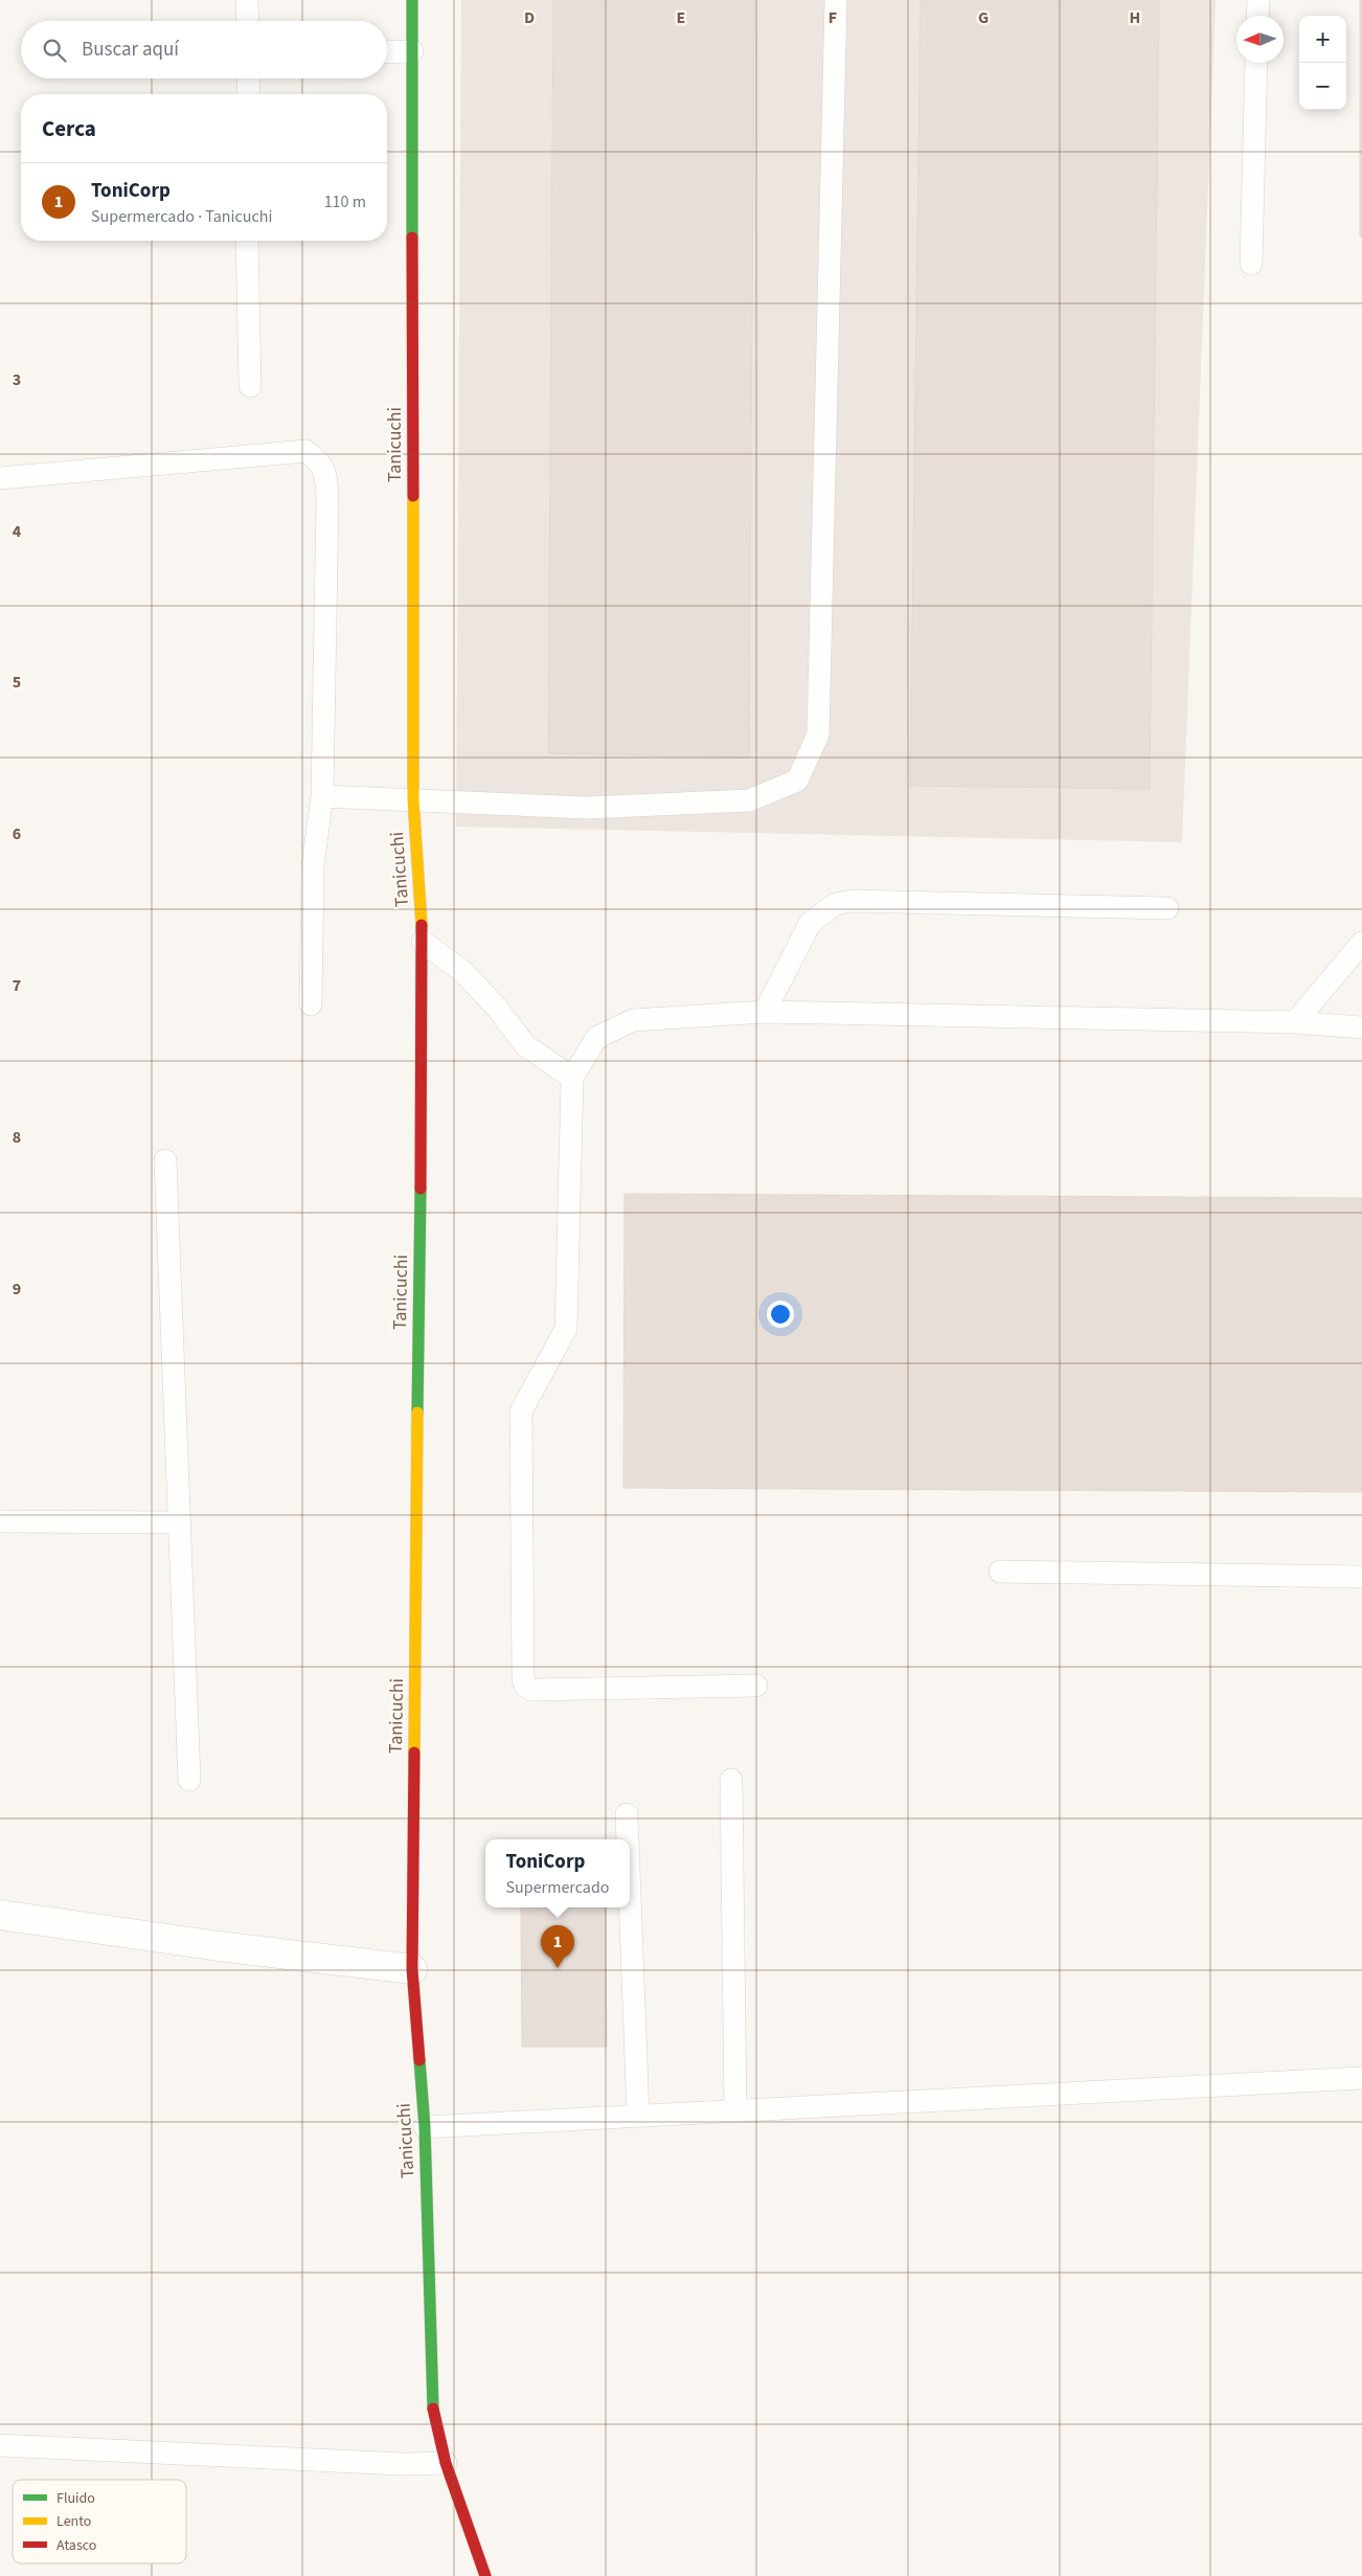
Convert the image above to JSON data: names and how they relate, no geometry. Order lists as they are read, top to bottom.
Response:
{
  "streets": {
    "street": ["Tanicuchi"]
  },
  "legend": ["Fluido", "Lento", "Atasco"],
  "north": "left",
  "page": {
    "map_buttons": ["+", "−"],
    "search": "Buscar aquí",
    "heading": "Cerca",
    "list": [
      {
        "mark": "1",
        "name": "ToniCorp",
        "note": "Supermercado · Tanicuchi",
        "value": "110 m"
      }
    ],
    "popup": ["ToniCorp", "Supermercado"],
    "pins": "1"
  },
  "grid": {
    "columns": [
      "D",
      "E",
      "F",
      "G",
      "H"
    ],
    "rows": [
      "3",
      "4",
      "5",
      "6",
      "7",
      "8",
      "9"
    ]
  }
}
